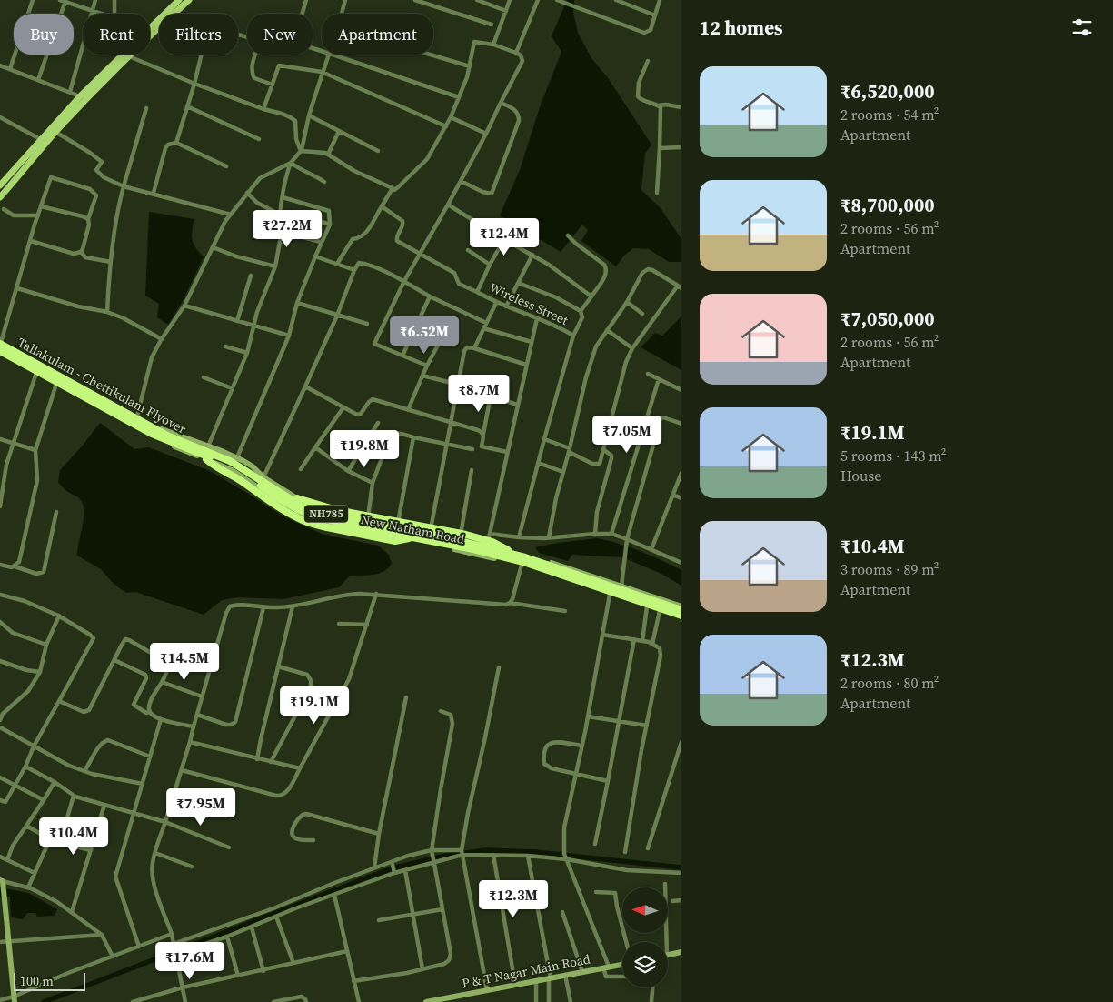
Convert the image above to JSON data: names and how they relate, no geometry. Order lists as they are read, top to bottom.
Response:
{
  "streets": {
    "highway": ["Tallakulam - Chettikulam Flyover", "NH785"],
    "main road": ["New Natham Road", "P & T Nagar Main Road"],
    "street": ["Wireless Street"]
  },
  "crossings": [
    ["Tallakulam - Chettikulam Flyover", "New Natham Road"]
  ],
  "scale_bar": "100 m",
  "north": "left",
  "page": {
    "heading": "12 homes",
    "chip": [
      "Buy",
      "Rent",
      "Filters",
      "New",
      "Apartment"
    ],
    "list": [
      {
        "name": "₹6,520,000",
        "note": "2 rooms · 54 m² · Apartment"
      },
      {
        "name": "₹8,700,000",
        "note": "2 rooms · 56 m² · Apartment"
      },
      {
        "name": "₹7,050,000",
        "note": "2 rooms · 56 m² · Apartment"
      },
      {
        "name": "₹19.1M",
        "note": "5 rooms · 143 m² · House"
      },
      {
        "name": "₹10.4M",
        "note": "3 rooms · 89 m² · Apartment"
      },
      {
        "name": "₹12.3M",
        "note": "2 rooms · 80 m² · Apartment"
      }
    ],
    "price": [
      "₹27.2M",
      "₹12.4M",
      "₹6.52M",
      "₹8.7M",
      "₹7.05M",
      "₹19.8M",
      "₹14.5M",
      "₹19.1M",
      "₹7.95M",
      "₹10.4M",
      "₹12.3M",
      "₹17.6M"
    ],
    "scale": "100 m"
  }
}
